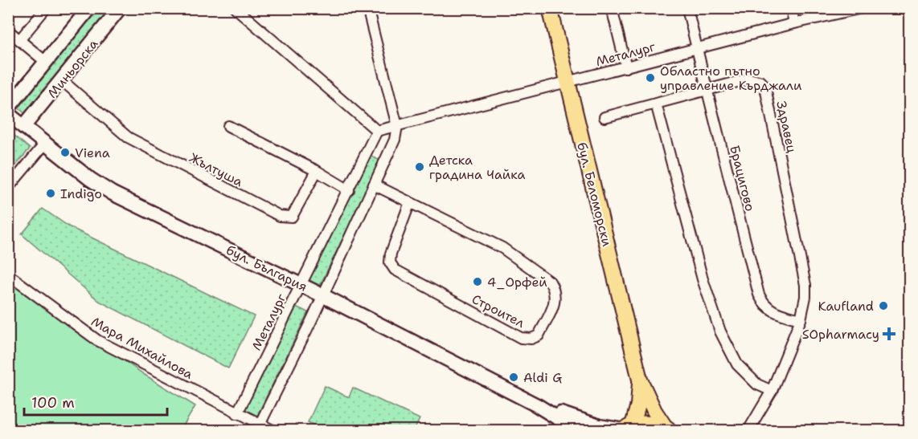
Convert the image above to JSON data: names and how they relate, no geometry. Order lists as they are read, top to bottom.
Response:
{
  "streets": {
    "main road": ["Миньорска", "бул. Беломорски", "бул. България"],
    "street": [
      "Металург",
      "Здравец",
      "Жълтуша",
      "Брацигово",
      "Строител",
      "Мара Михайлова"
    ]
  },
  "crossings": [
    ["Металург", "Брацигово"],
    ["Металург", "бул. Беломорски"],
    ["Металург", "бул. България"],
    ["Металург", "Мара Михайлова"],
    ["Миньорска", "Жълтуша"],
    ["Миньорска", "бул. България"],
    ["Здравец", "Брацигово"],
    ["бул. Беломорски", "бул. България"]
  ],
  "places": {
    "other": [
      "Областно пътно управление Кърджали",
      "Viena",
      "Детска градина Чайка",
      "Indigo",
      "4_Орфей",
      "Kaufland",
      "Aldi G"
    ],
    "health": ["SOpharmacy"]
  },
  "scale_bar": "100 m"
}
